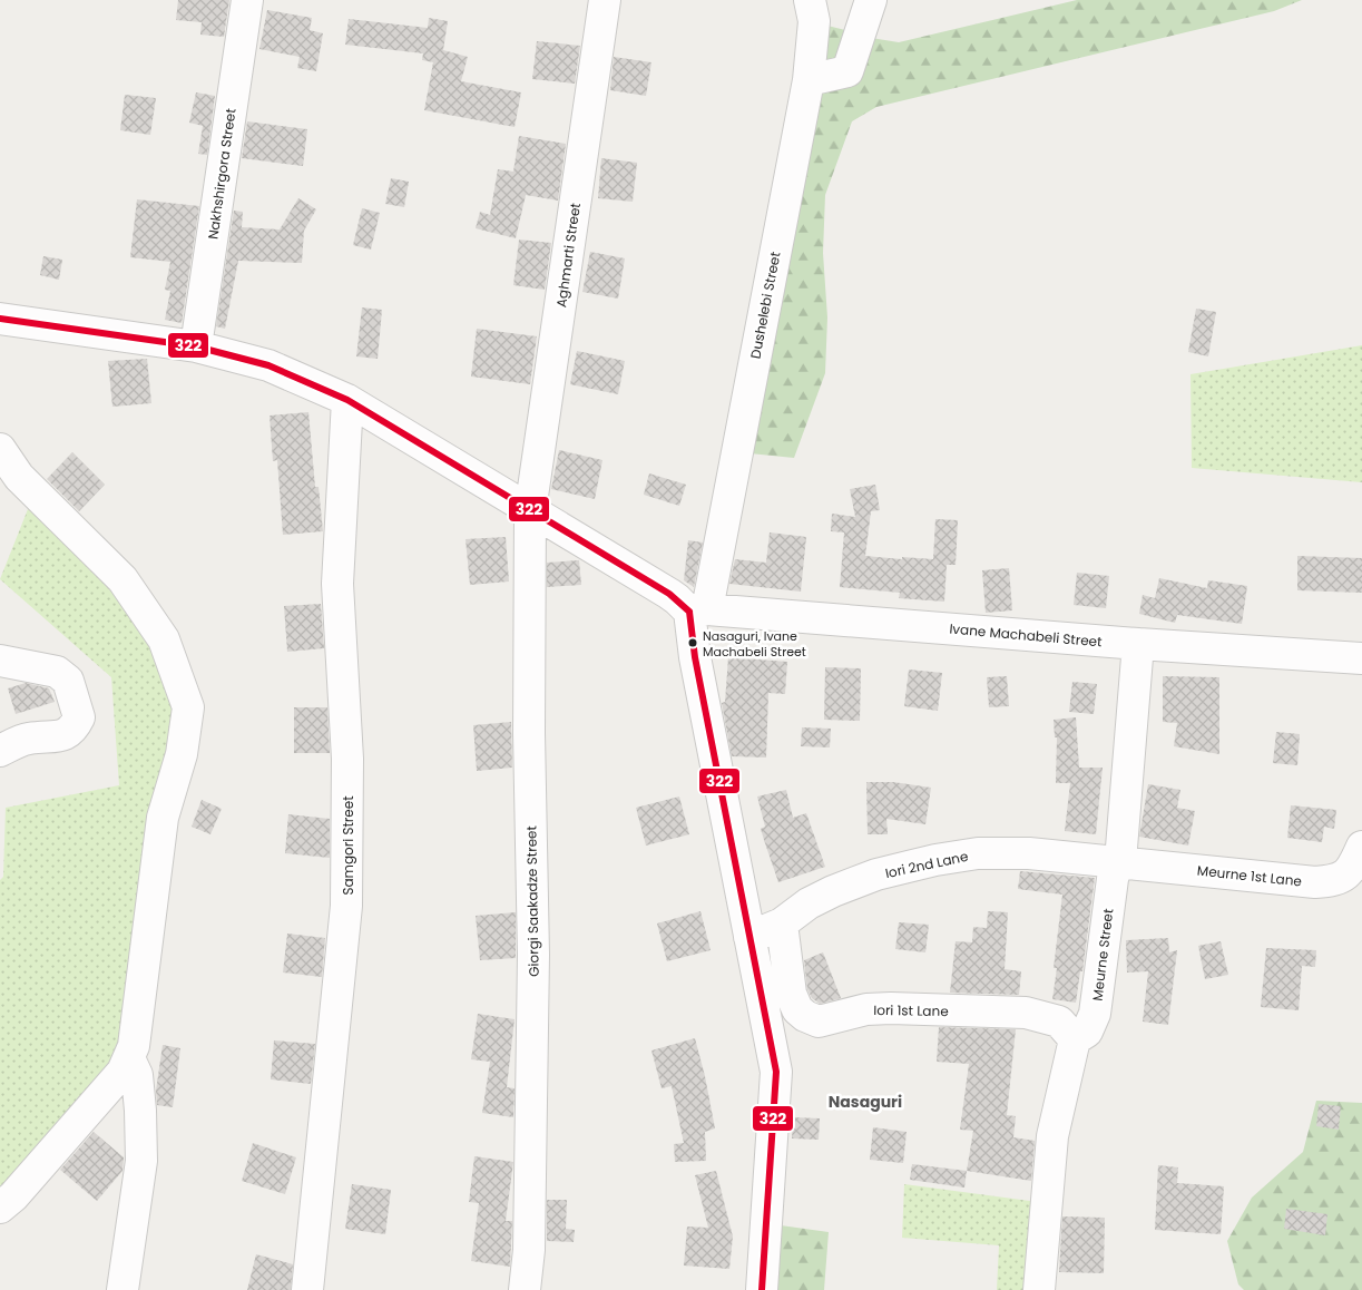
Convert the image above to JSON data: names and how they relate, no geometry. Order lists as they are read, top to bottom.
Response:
{
  "streets": {
    "street": [
      "Nakhshirgora Street",
      "Aghmarti Street",
      "Dushelebi Street",
      "Ivane Machabeli Street",
      "Samgori Street",
      "Iori 2nd Lane",
      "Meurne 1st Lane",
      "Giorgi Saakadze Street",
      "Meurne Street",
      "Iori 1st Lane"
    ]
  },
  "crossings": [
    ["Aghmarti Street", "Giorgi Saakadze Street"],
    ["Dushelebi Street", "Ivane Machabeli Street"],
    ["Dushelebi Street", "Iori 2nd Lane"],
    ["Ivane Machabeli Street", "Meurne Street"],
    ["Iori 2nd Lane", "Meurne 1st Lane"],
    ["Iori 2nd Lane", "Meurne Street"],
    ["Iori 2nd Lane", "Iori 1st Lane"],
    ["Meurne 1st Lane", "Meurne Street"],
    ["Meurne Street", "Iori 1st Lane"]
  ],
  "districts": ["Nasaguri"],
  "places": ["Nasaguri, Ivane Machabeli Street"],
  "lines": ["transit line 322"]
}
